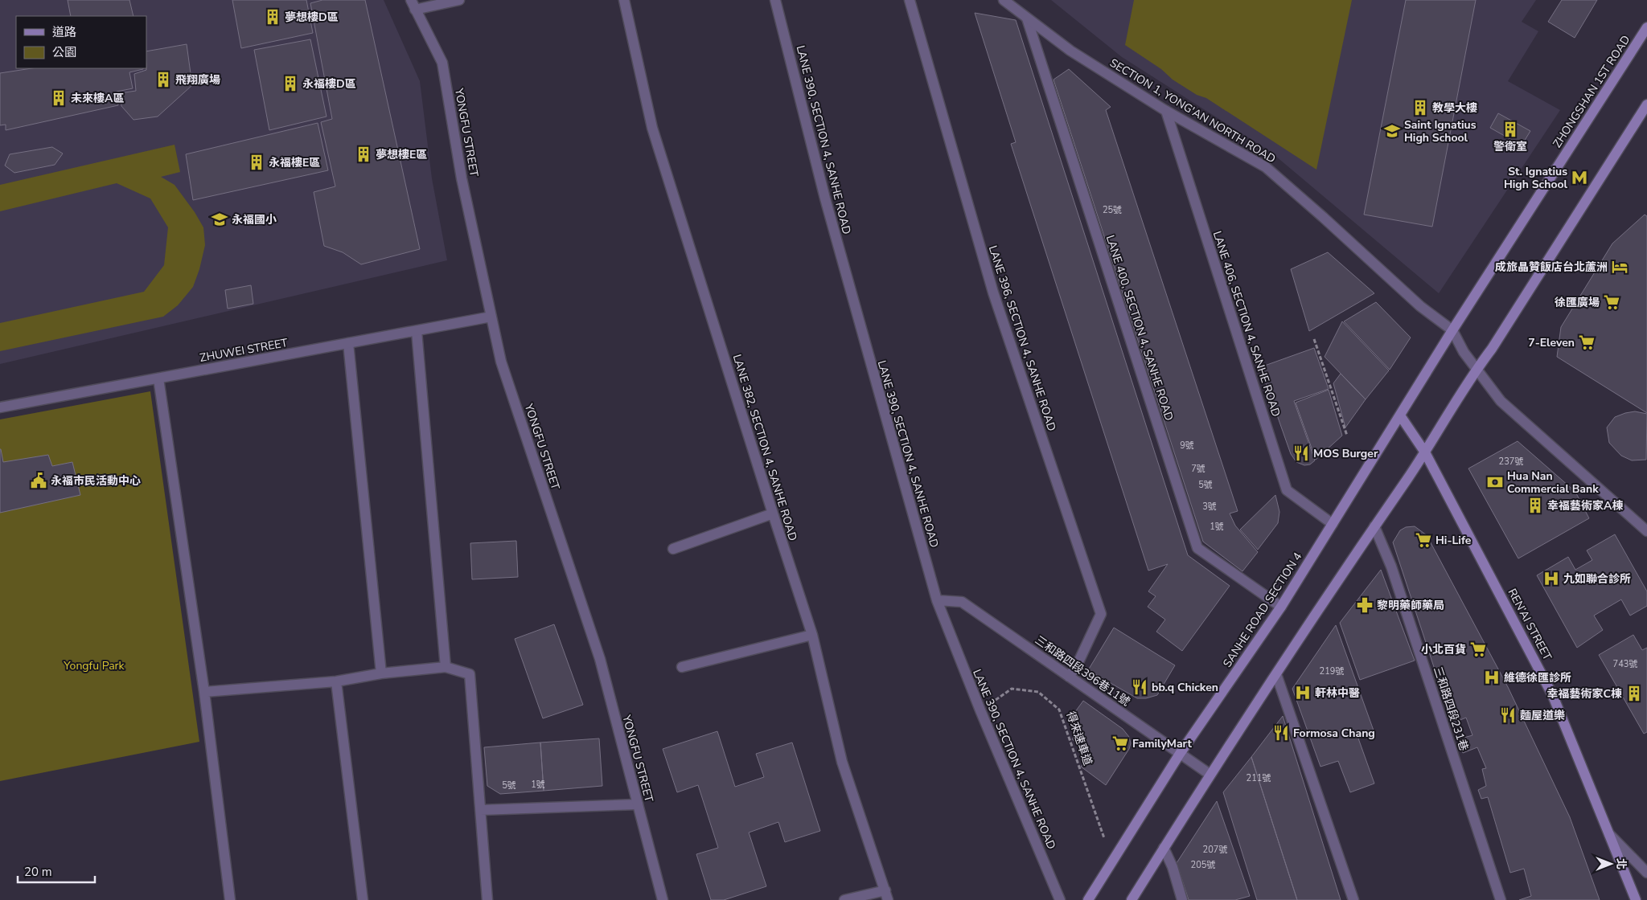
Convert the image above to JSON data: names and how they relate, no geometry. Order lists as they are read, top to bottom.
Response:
{
  "streets": {
    "main road": ["ZHONGSHAN 1ST ROAD", "SANHE ROAD SECTION 4", "REN’AI STREET"],
    "street": [
      "SECTION 1, YONG'AN NORTH ROAD",
      "YONGFU STREET",
      "LANE 390, SECTION 4, SANHE ROAD",
      "LANE 406, SECTION 4, SANHE ROAD",
      "LANE 400, SECTION 4, SANHE ROAD",
      "LANE 396, SECTION 4, SANHE ROAD",
      "ZHUWEI STREET",
      "LANE 382, SECTION 4, SANHE ROAD",
      "三和路四段396巷11號",
      "三和路四段231巷"
    ],
    "path": ["得來速車道"]
  },
  "crossings": [
    ["ZHONGSHAN 1ST ROAD", "SECTION 1, YONG'AN NORTH ROAD"],
    ["ZHONGSHAN 1ST ROAD", "SANHE ROAD SECTION 4"],
    ["SECTION 1, YONG'AN NORTH ROAD", "LANE 406, SECTION 4, SANHE ROAD"],
    ["SECTION 1, YONG'AN NORTH ROAD", "LANE 400, SECTION 4, SANHE ROAD"],
    ["SECTION 1, YONG'AN NORTH ROAD", "SANHE ROAD SECTION 4"],
    ["YONGFU STREET", "ZHUWEI STREET"],
    ["LANE 390, SECTION 4, SANHE ROAD", "三和路四段396巷11號"],
    ["LANE 390, SECTION 4, SANHE ROAD", "得來速車道"],
    ["LANE 406, SECTION 4, SANHE ROAD", "SANHE ROAD SECTION 4"],
    ["LANE 400, SECTION 4, SANHE ROAD", "SANHE ROAD SECTION 4"],
    ["LANE 396, SECTION 4, SANHE ROAD", "三和路四段396巷11號"],
    ["SANHE ROAD SECTION 4", "REN’AI STREET"],
    ["SANHE ROAD SECTION 4", "三和路四段396巷11號"],
    ["SANHE ROAD SECTION 4", "得來速車道"]
  ],
  "parks": ["Yongfu Park"],
  "places": {
    "building": [
      "夢想樓D區",
      "飛翔廣場",
      "永福樓D區",
      "未來樓A區",
      "教學大樓",
      "警衛室",
      "夢想樓E區",
      "永福樓E區",
      "幸福藝術家A棟",
      "幸福藝術家C棟"
    ],
    "school or university": ["Saint Ignatius High School", "永福國小"],
    "metro station": ["St. Ignatius High School"],
    "hotel": ["成旅晶贊飯店台北蘆洲"],
    "supermarket": [
      "徐匯廣場",
      "7-Eleven",
      "Hi-Life",
      "小北百貨",
      "FamilyMart"
    ],
    "restaurant": [
      "MOS Burger",
      "bb.q Chicken",
      "麵屋道樂",
      "Formosa Chang"
    ],
    "public building": ["永福市民活動中心"],
    "bank": ["Hua Nan Commercial Bank"],
    "hospital": ["九如聯合診所", "維德徐匯診所", "軒林中醫"],
    "pharmacy": ["黎明藥師藥局"]
  },
  "house_numbers": [
    "25號",
    "9號",
    "237號",
    "7號",
    "5號",
    "3號",
    "1號",
    "743號",
    "219號",
    "211號",
    "1號",
    "5號",
    "207號",
    "205號"
  ],
  "legend": ["道路", "公園"],
  "scale_bar": "20 m",
  "north": "right"
}
